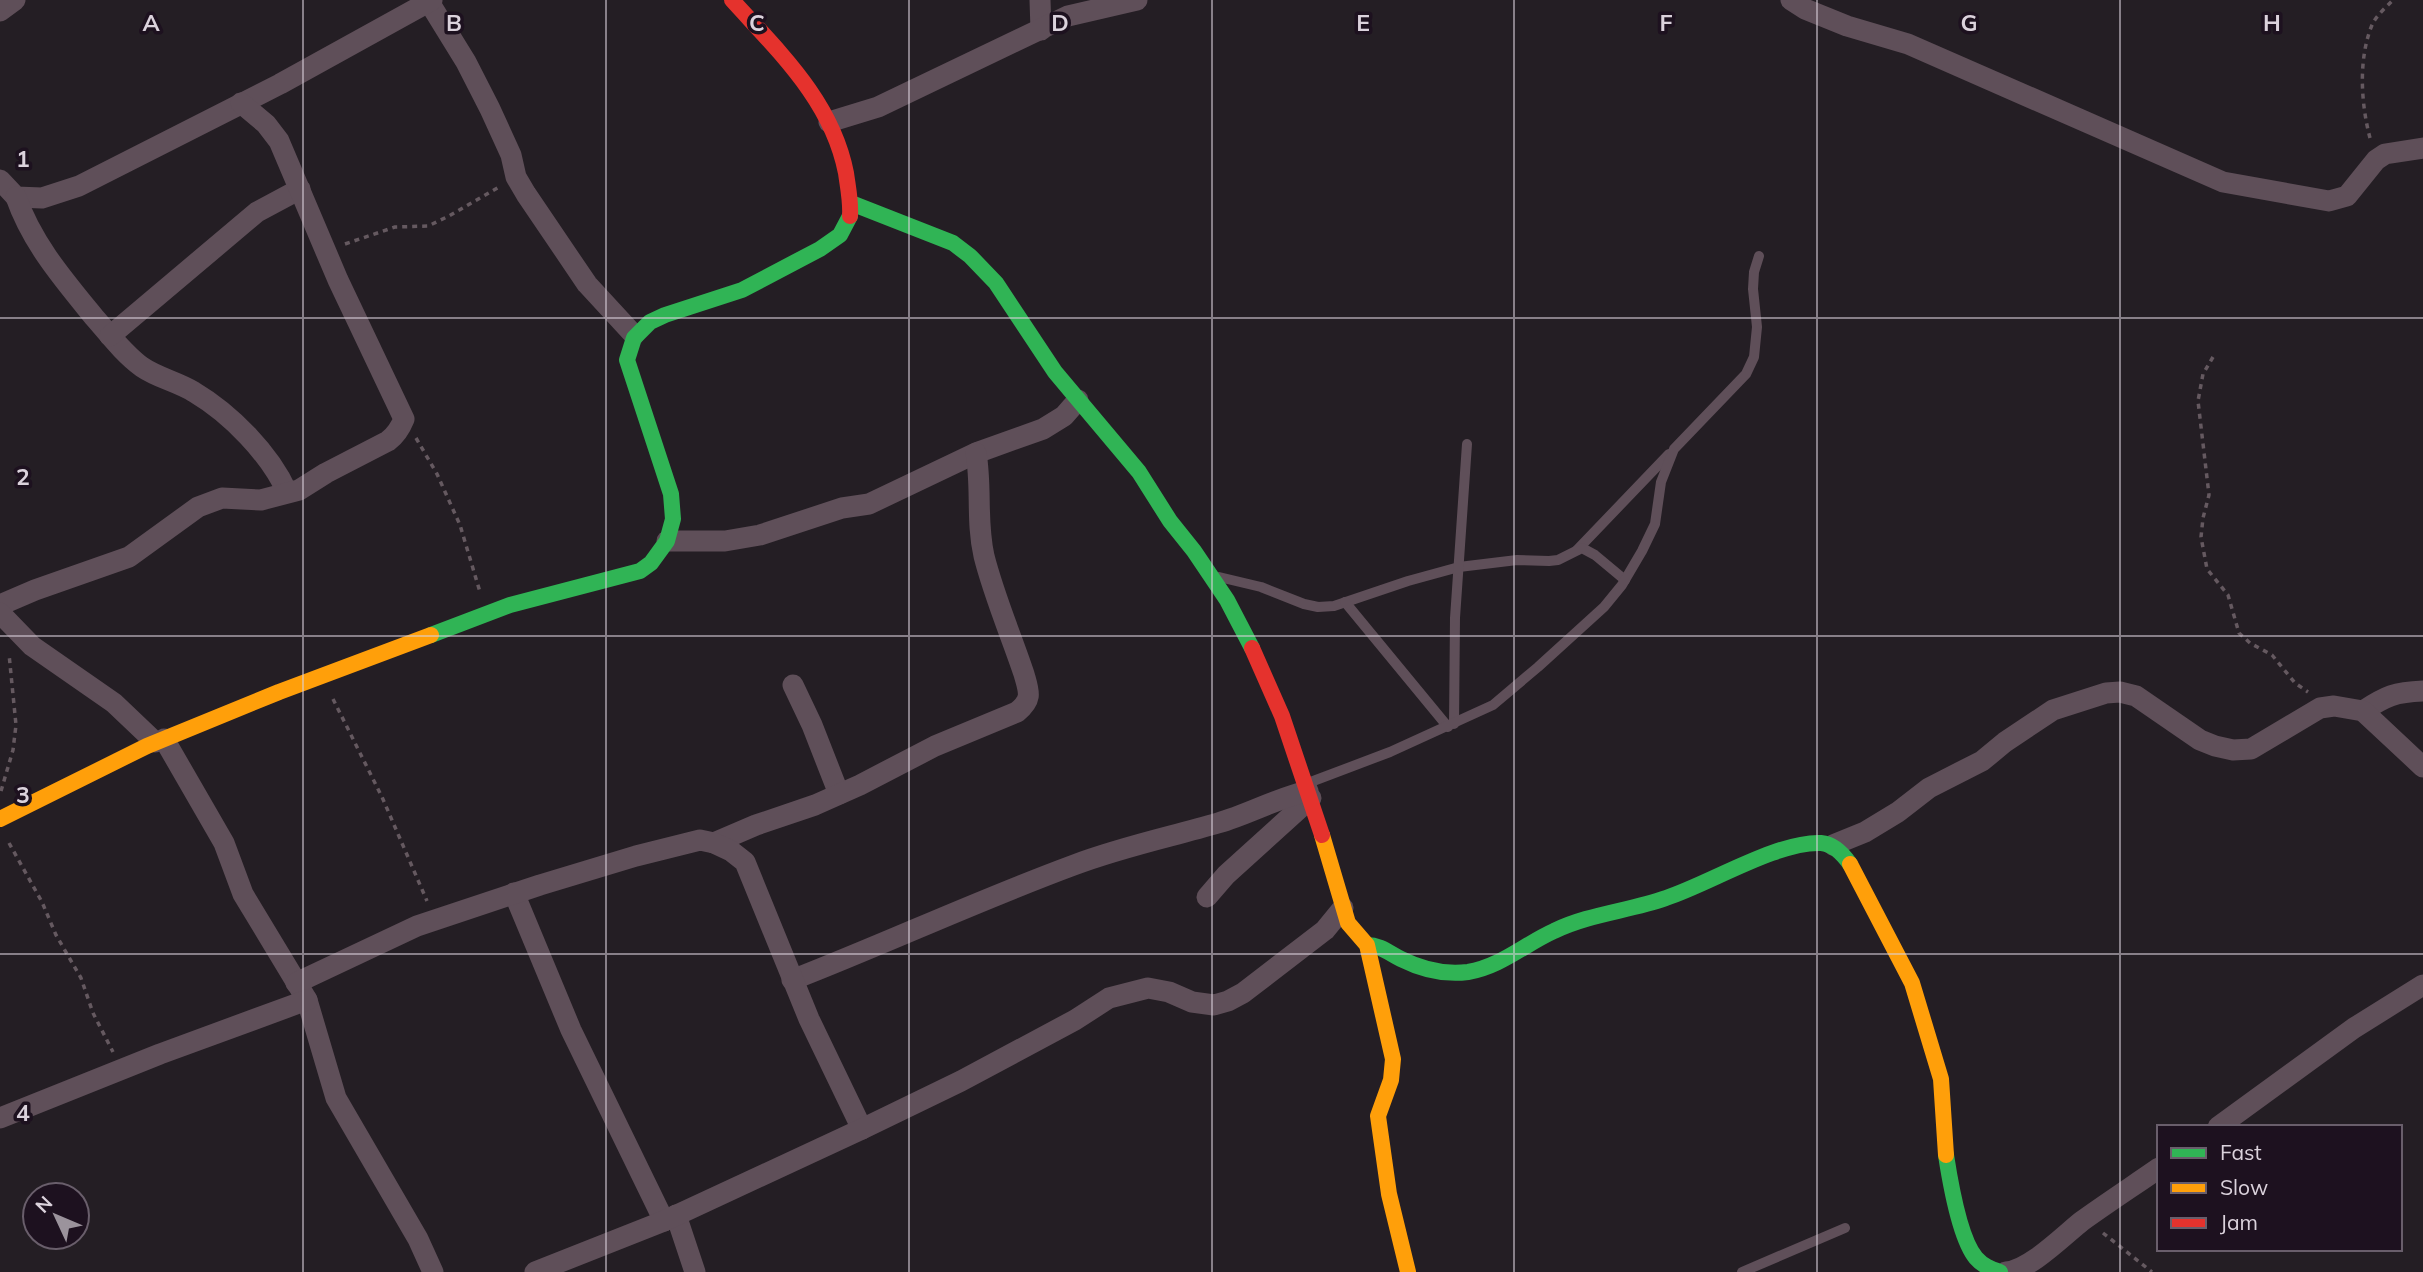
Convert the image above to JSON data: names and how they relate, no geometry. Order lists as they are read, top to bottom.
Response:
{
  "legend": ["Fast", "Slow", "Jam"],
  "north": "top left",
  "grid": {
    "columns": [
      "A",
      "B",
      "C",
      "D",
      "E",
      "F",
      "G",
      "H"
    ],
    "rows": [
      "1",
      "2",
      "3",
      "4"
    ]
  }
}
